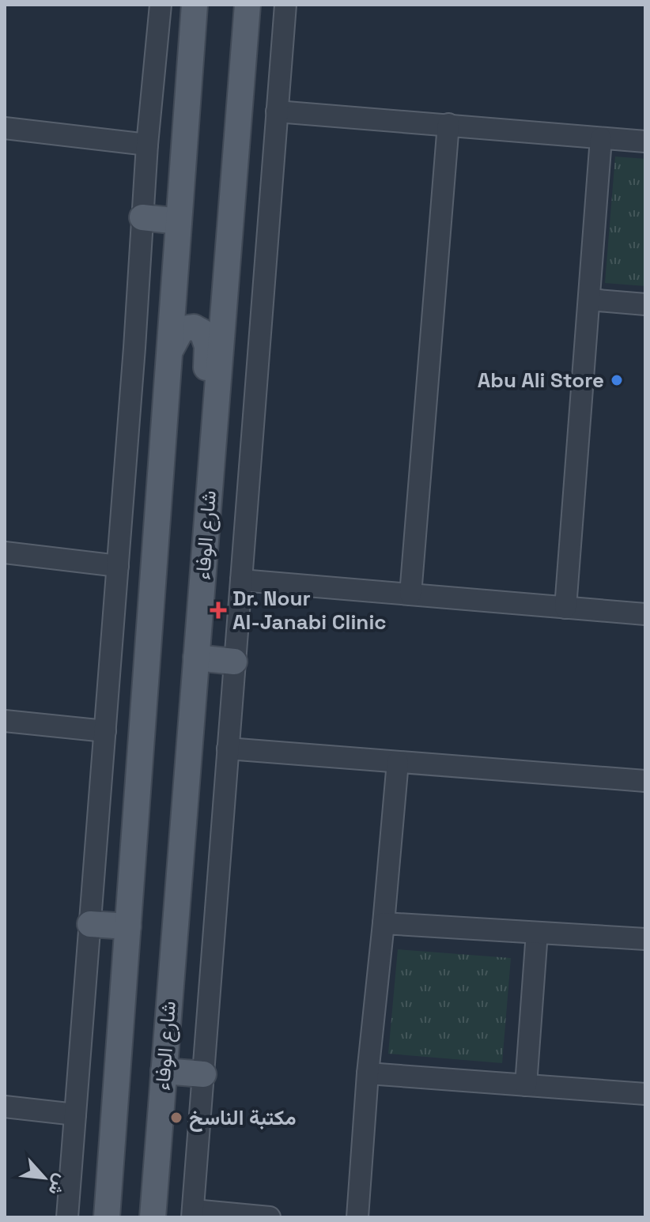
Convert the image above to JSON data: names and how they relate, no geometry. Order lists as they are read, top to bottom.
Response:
{
  "streets": {
    "main road": ["شارع الوفاء"]
  },
  "places": {
    "other": ["Abu Ali Store", "مكتبة الناسخ"],
    "health": ["Dr. Nour Al-Janabi Clinic"]
  },
  "north": "bottom right"
}
